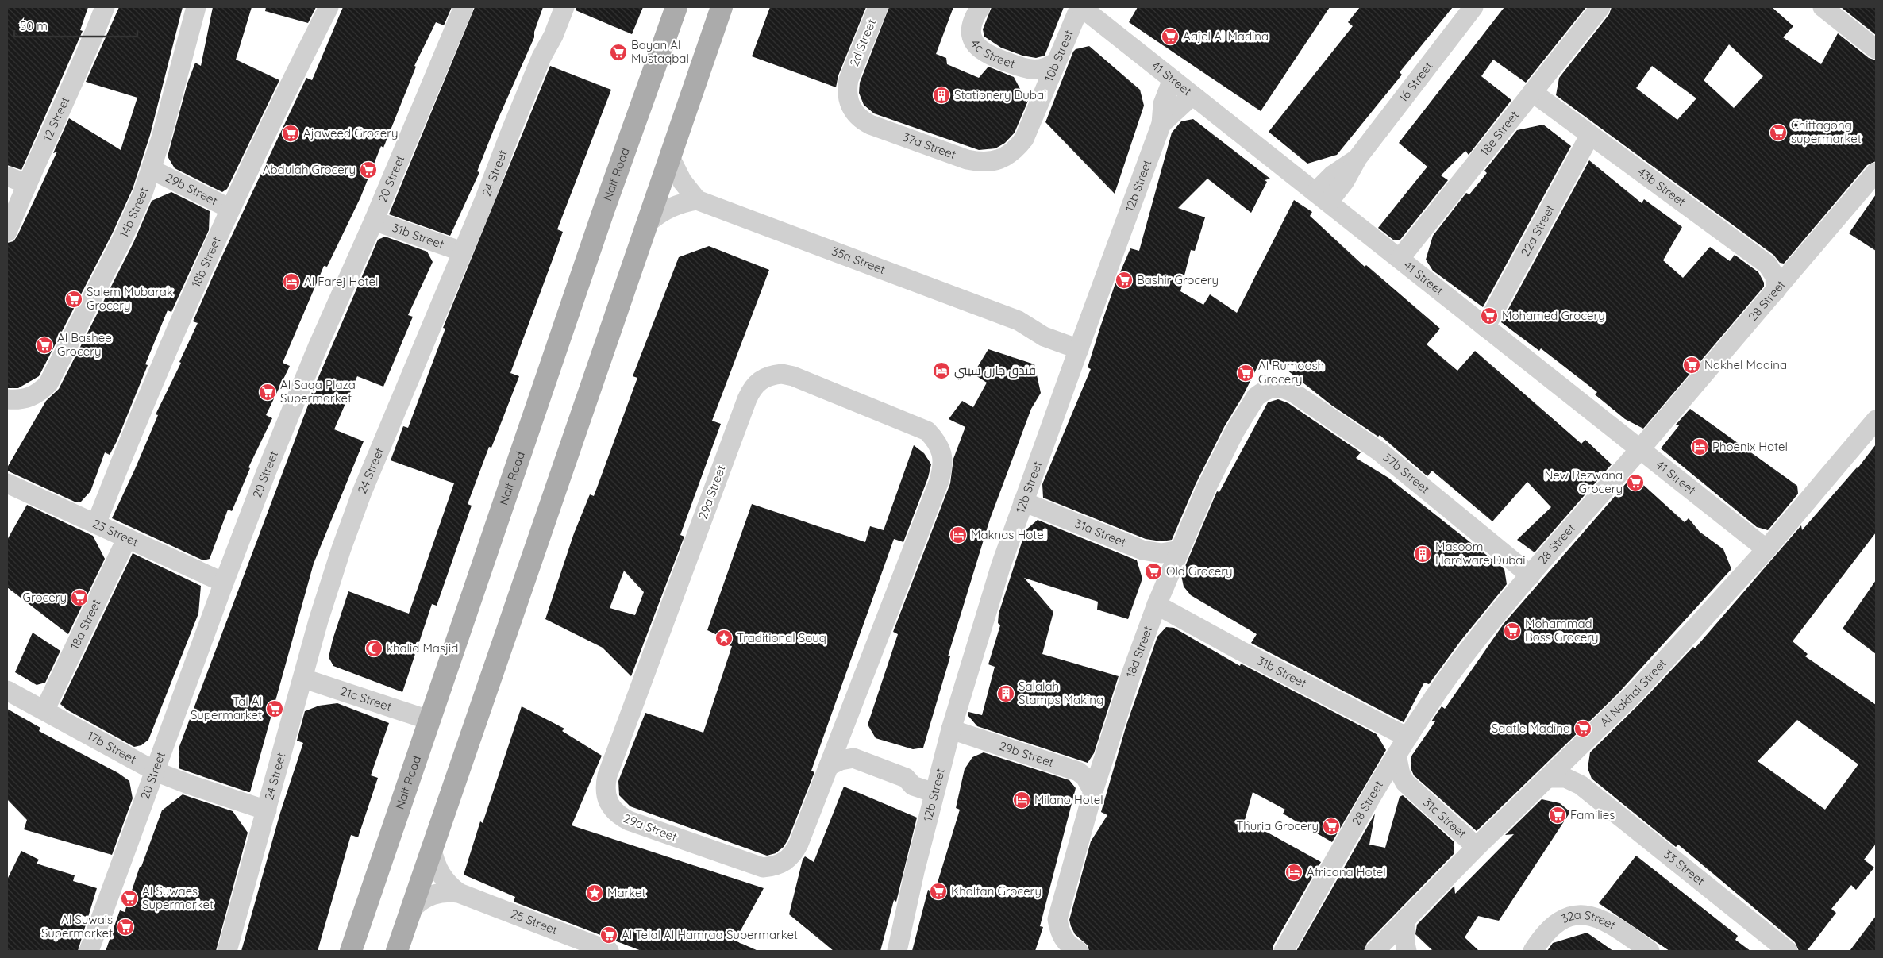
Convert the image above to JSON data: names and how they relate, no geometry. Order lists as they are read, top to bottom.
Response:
{
  "streets": {
    "main road": ["Naif Road"],
    "street": [
      "2d Street",
      "4c Street",
      "10b Street",
      "41 Street",
      "16 Street",
      "12 Street",
      "18e Street",
      "37a Street",
      "24 Street",
      "20 Street",
      "12b Street",
      "43b Street",
      "29b Street",
      "14b Street",
      "22a Street",
      "31b Street",
      "35a Street",
      "18b Street",
      "28 Street",
      "37b Street",
      "29a Street",
      "23 Street",
      "31a Street",
      "18a Street",
      "18d Street",
      "Al Nakhal Street",
      "21c Street",
      "17b Street",
      "31c Street",
      "33 Street",
      "25 Street",
      "32a Street"
    ]
  },
  "crossings": [
    ["2d Street", "37a Street"],
    ["4c Street", "10b Street"],
    ["10b Street", "41 Street"],
    ["10b Street", "37a Street"],
    ["41 Street", "16 Street"],
    ["41 Street", "18e Street"],
    ["41 Street", "12b Street"],
    ["41 Street", "22a Street"],
    ["41 Street", "28 Street"],
    ["41 Street", "Al Nakhal Street"],
    ["18e Street", "43b Street"],
    ["24 Street", "31b Street"],
    ["24 Street", "21c Street"],
    ["24 Street", "17b Street"],
    ["Naif Road", "21c Street"],
    ["20 Street", "31b Street"],
    ["20 Street", "23 Street"],
    ["20 Street", "17b Street"],
    ["12b Street", "29b Street"],
    ["12b Street", "35a Street"],
    ["12b Street", "31a Street"],
    ["43b Street", "22a Street"],
    ["43b Street", "28 Street"],
    ["29b Street", "14b Street"],
    ["29b Street", "18b Street"],
    ["29b Street", "18d Street"],
    ["31b Street", "28 Street"],
    ["31b Street", "18d Street"],
    ["18b Street", "23 Street"],
    ["28 Street", "37b Street"],
    ["28 Street", "31c Street"],
    ["37b Street", "18d Street"],
    ["23 Street", "18a Street"],
    ["31a Street", "18d Street"],
    ["18a Street", "17b Street"],
    ["Al Nakhal Street", "31c Street"],
    ["Al Nakhal Street", "33 Street"]
  ],
  "places": {
    "supermarket": [
      "Aajel Al Madina",
      "Bayan Al Mustaqbal",
      "Chittagong supermarket",
      "Ajaweed Grocery",
      "Abdulah Grocery",
      "Bashir Grocery",
      "Salem Mubarak Grocery",
      "Mohamed Grocery",
      "Al Bashee Grocery",
      "Nakhel Madina",
      "Al Rumoosh Grocery",
      "Al Saqa Plaza Supermarket",
      "New Rezwana Grocery",
      "Old Grocery",
      "Grocery",
      "Mohammad Boss Grocery",
      "Tal Al Supermarket",
      "Saatle Madina",
      "Families",
      "Thuria Grocery",
      "Khalfan Grocery",
      "Al Suwaes Supermarket",
      "Al Suwais Supermarket",
      "Al Telal Al Hamraa Supermarket"
    ],
    "building": ["Stationery Dubai", "Masoom Hardware Dubai", "Salalah Stamps Making"],
    "hotel": [
      "Al Farej Hotel",
      "فندق جارن سيتي",
      "Phoenix Hotel",
      "Maknas Hotel",
      "Milano Hotel",
      "Africana Hotel"
    ],
    "place": ["Traditional Souq", "Market"],
    "mosque": ["khalid Masjid"]
  },
  "scale_bar": "50 m"
}
